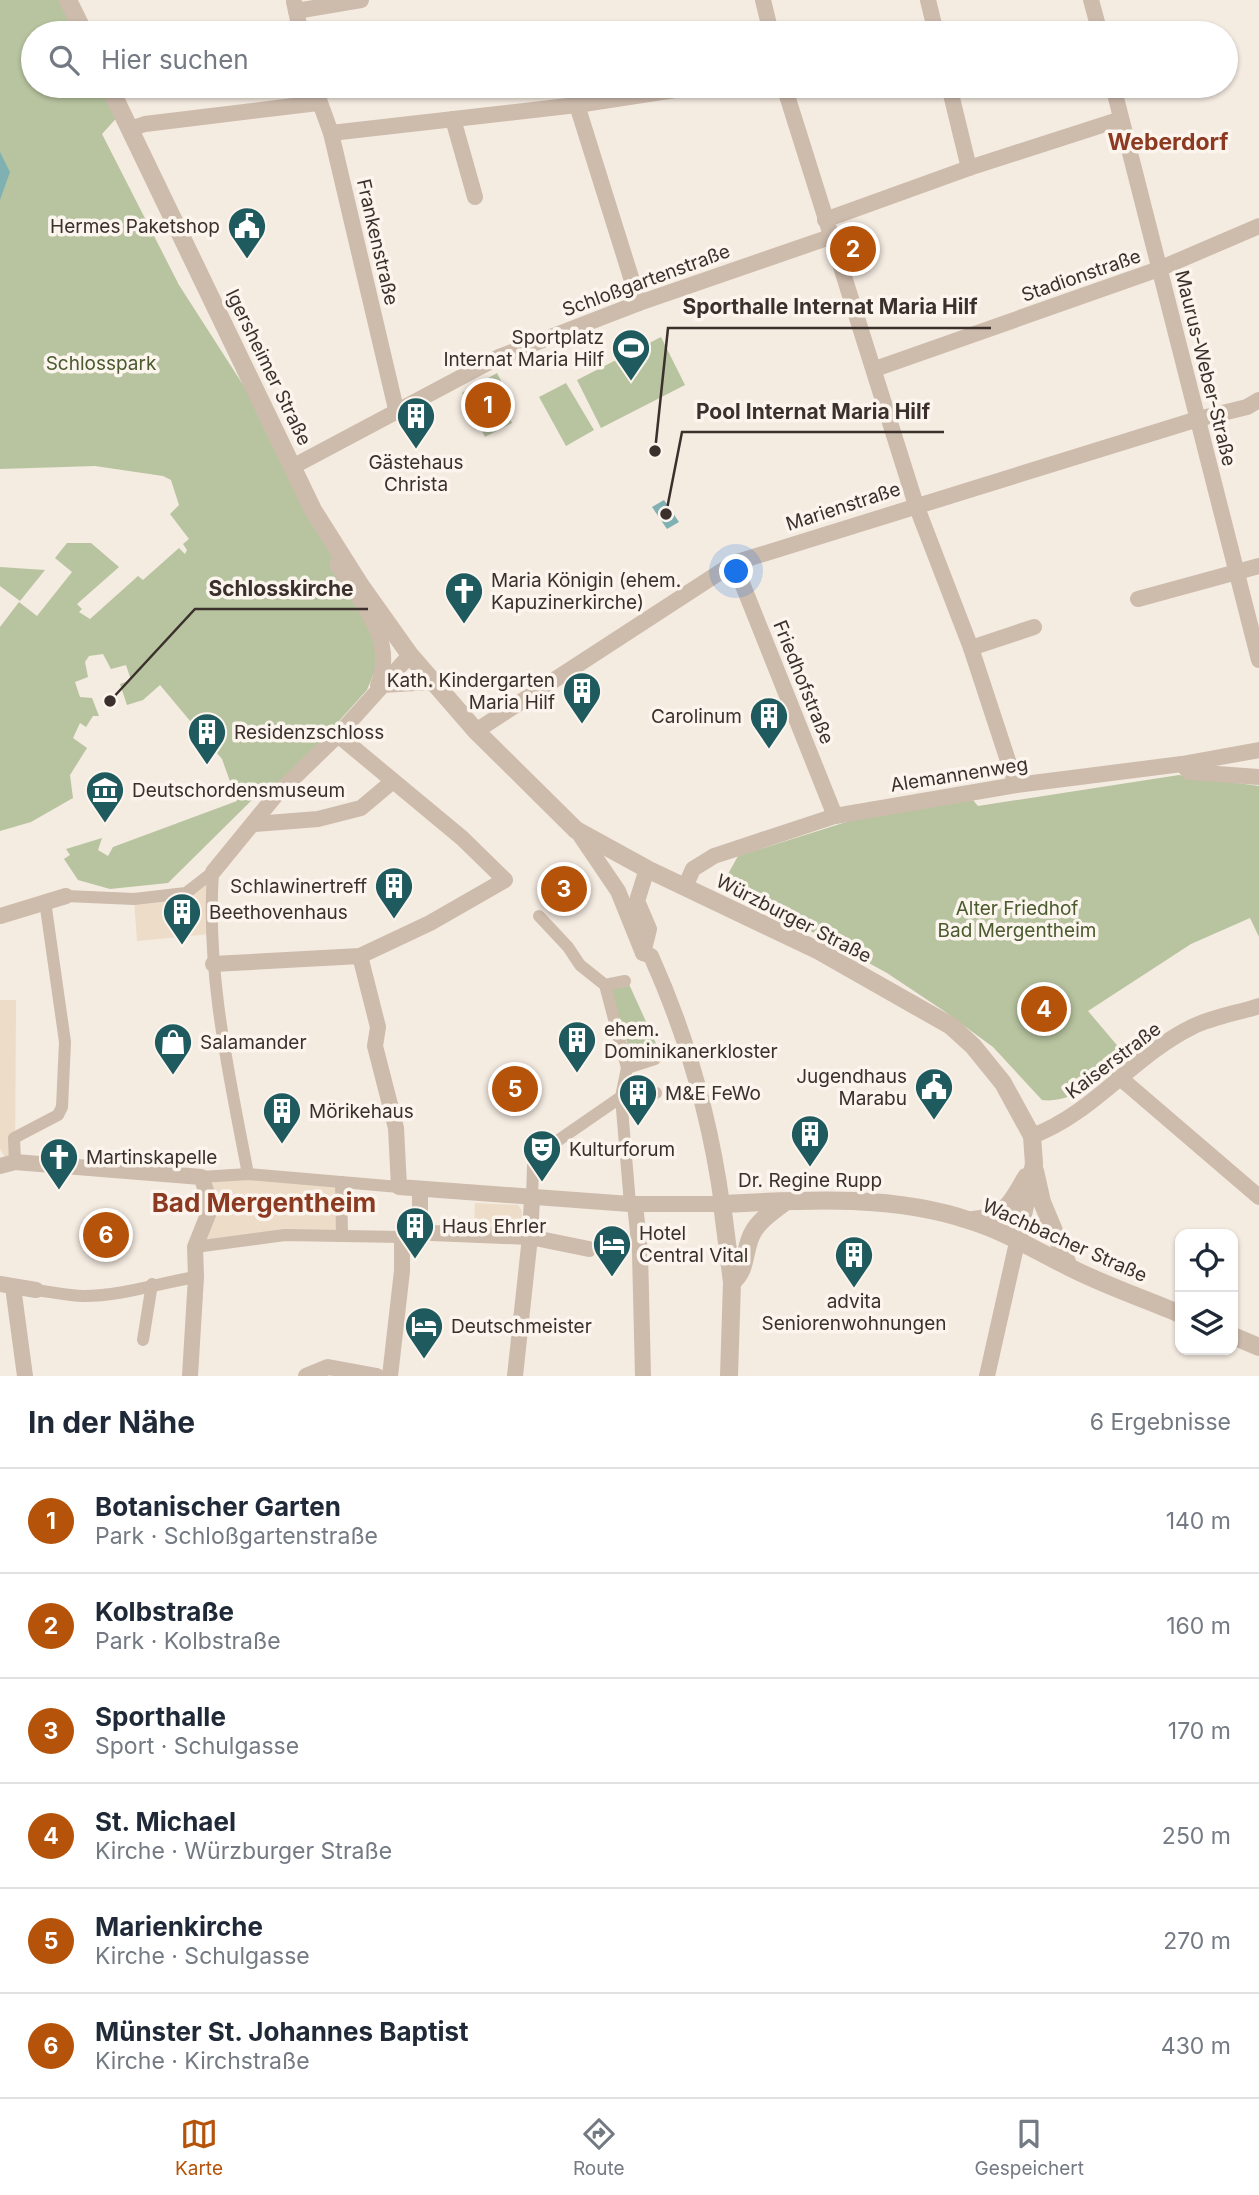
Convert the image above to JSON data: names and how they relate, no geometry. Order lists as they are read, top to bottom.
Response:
{
  "streets": {
    "street": [
      "Frankenstraße",
      "Stadionstraße",
      "Schloßgartenstraße",
      "Igersheimer Straße",
      "Maurus-Weber-Straße",
      "Marienstraße",
      "Friedhofstraße",
      "Alemannenweg",
      "Würzburger Straße",
      "Kaiserstraße",
      "Wachbacher Straße"
    ]
  },
  "crossings": [
    ["Frankenstraße", "Schloßgartenstraße"],
    ["Stadionstraße", "Maurus-Weber-Straße"],
    ["Schloßgartenstraße", "Igersheimer Straße"],
    ["Igersheimer Straße", "Würzburger Straße"],
    ["Maurus-Weber-Straße", "Marienstraße"],
    ["Marienstraße", "Friedhofstraße"],
    ["Marienstraße", "Würzburger Straße"],
    ["Friedhofstraße", "Alemannenweg"],
    ["Alemannenweg", "Würzburger Straße"],
    ["Würzburger Straße", "Kaiserstraße"],
    ["Würzburger Straße", "Wachbacher Straße"]
  ],
  "districts": ["Weberdorf", "Bad Mergentheim"],
  "parks": ["Schlosspark", "Alter Friedhof Bad Mergentheim"],
  "places": {
    "public building": ["Hermes Paketshop", "Jugendhaus Marabu"],
    "sports": ["Sportplatz Internat Maria Hilf"],
    "building": [
      "Gästehaus Christa",
      "Kath. Kindergarten Maria Hilf",
      "Carolinum",
      "Residenzschloss",
      "Schlawinertreff",
      "Beethovenhaus",
      "ehem. Dominikanerkloster",
      "M&E FeWo",
      "Mörikehaus",
      "Dr. Regine Rupp",
      "Haus Ehrler",
      "advita Seniorenwohnungen"
    ],
    "other": ["Sporthalle Internat Maria Hilf", "Pool Internat Maria Hilf", "Schlosskirche"],
    "church": ["Maria Königin (ehem. Kapuzinerkirche)", "Martinskapelle"],
    "museum": ["Deutschordensmuseum"],
    "shop": ["Salamander"],
    "theatre": ["Kulturforum"],
    "hotel": ["Hotel Central Vital", "Deutschmeister"]
  },
  "page": {
    "search": "Hier suchen",
    "pins": [
      "2",
      "1",
      "3",
      "4",
      "5",
      "6"
    ],
    "heading": ["In der Nähe", "6 Ergebnisse"],
    "list": [
      {
        "mark": "1",
        "name": "Botanischer Garten",
        "note": "Park · Schloßgartenstraße",
        "value": "140 m"
      },
      {
        "mark": "2",
        "name": "Kolbstraße",
        "note": "Park · Kolbstraße",
        "value": "160 m"
      },
      {
        "mark": "3",
        "name": "Sporthalle",
        "note": "Sport · Schulgasse",
        "value": "170 m"
      },
      {
        "mark": "4",
        "name": "St. Michael",
        "note": "Kirche · Würzburger Straße",
        "value": "250 m"
      },
      {
        "mark": "5",
        "name": "Marienkirche",
        "note": "Kirche · Schulgasse",
        "value": "270 m"
      },
      {
        "mark": "6",
        "name": "Münster St. Johannes Baptist",
        "note": "Kirche · Kirchstraße",
        "value": "430 m"
      }
    ],
    "nav": ["Karte", "Route", "Gespeichert"]
  }
}
